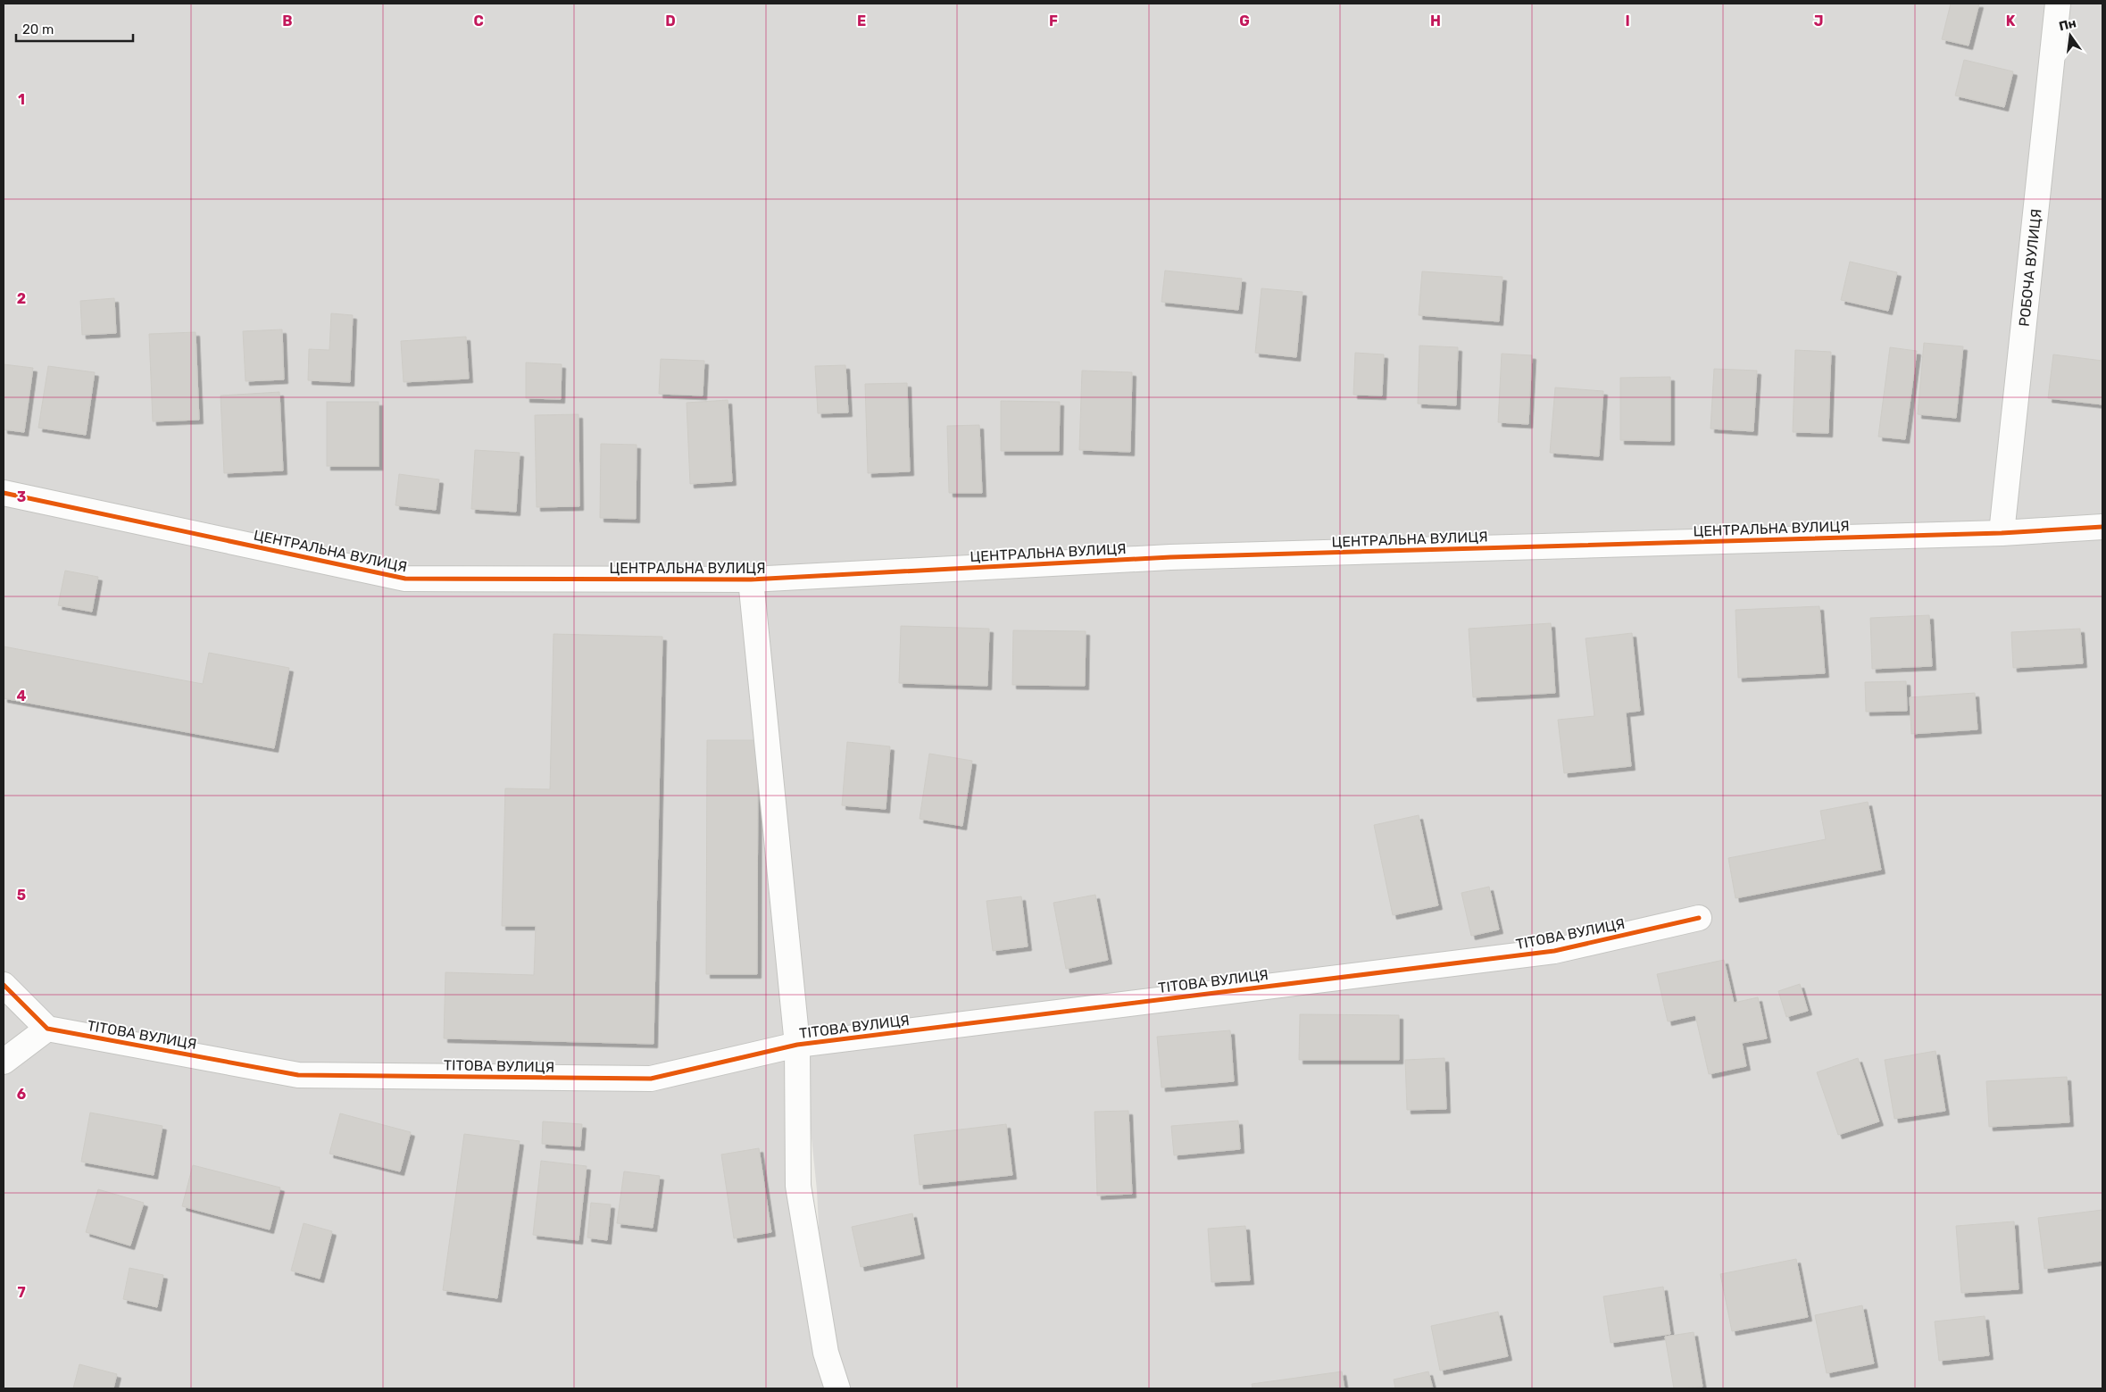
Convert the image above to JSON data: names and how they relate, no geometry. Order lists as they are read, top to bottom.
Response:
{
  "streets": {
    "street": ["РОБОЧА ВУЛИЦЯ", "ЦЕНТРАЛЬНА ВУЛИЦЯ", "ТІТОВА ВУЛИЦЯ"]
  },
  "crossings": [
    ["РОБОЧА ВУЛИЦЯ", "ЦЕНТРАЛЬНА ВУЛИЦЯ"]
  ],
  "scale_bar": "20 m",
  "north": "top",
  "grid": {
    "columns": [
      "B",
      "C",
      "D",
      "E",
      "F",
      "G",
      "H",
      "I",
      "J",
      "K"
    ],
    "rows": [
      "1",
      "2",
      "3",
      "4",
      "5",
      "6",
      "7"
    ]
  }
}
